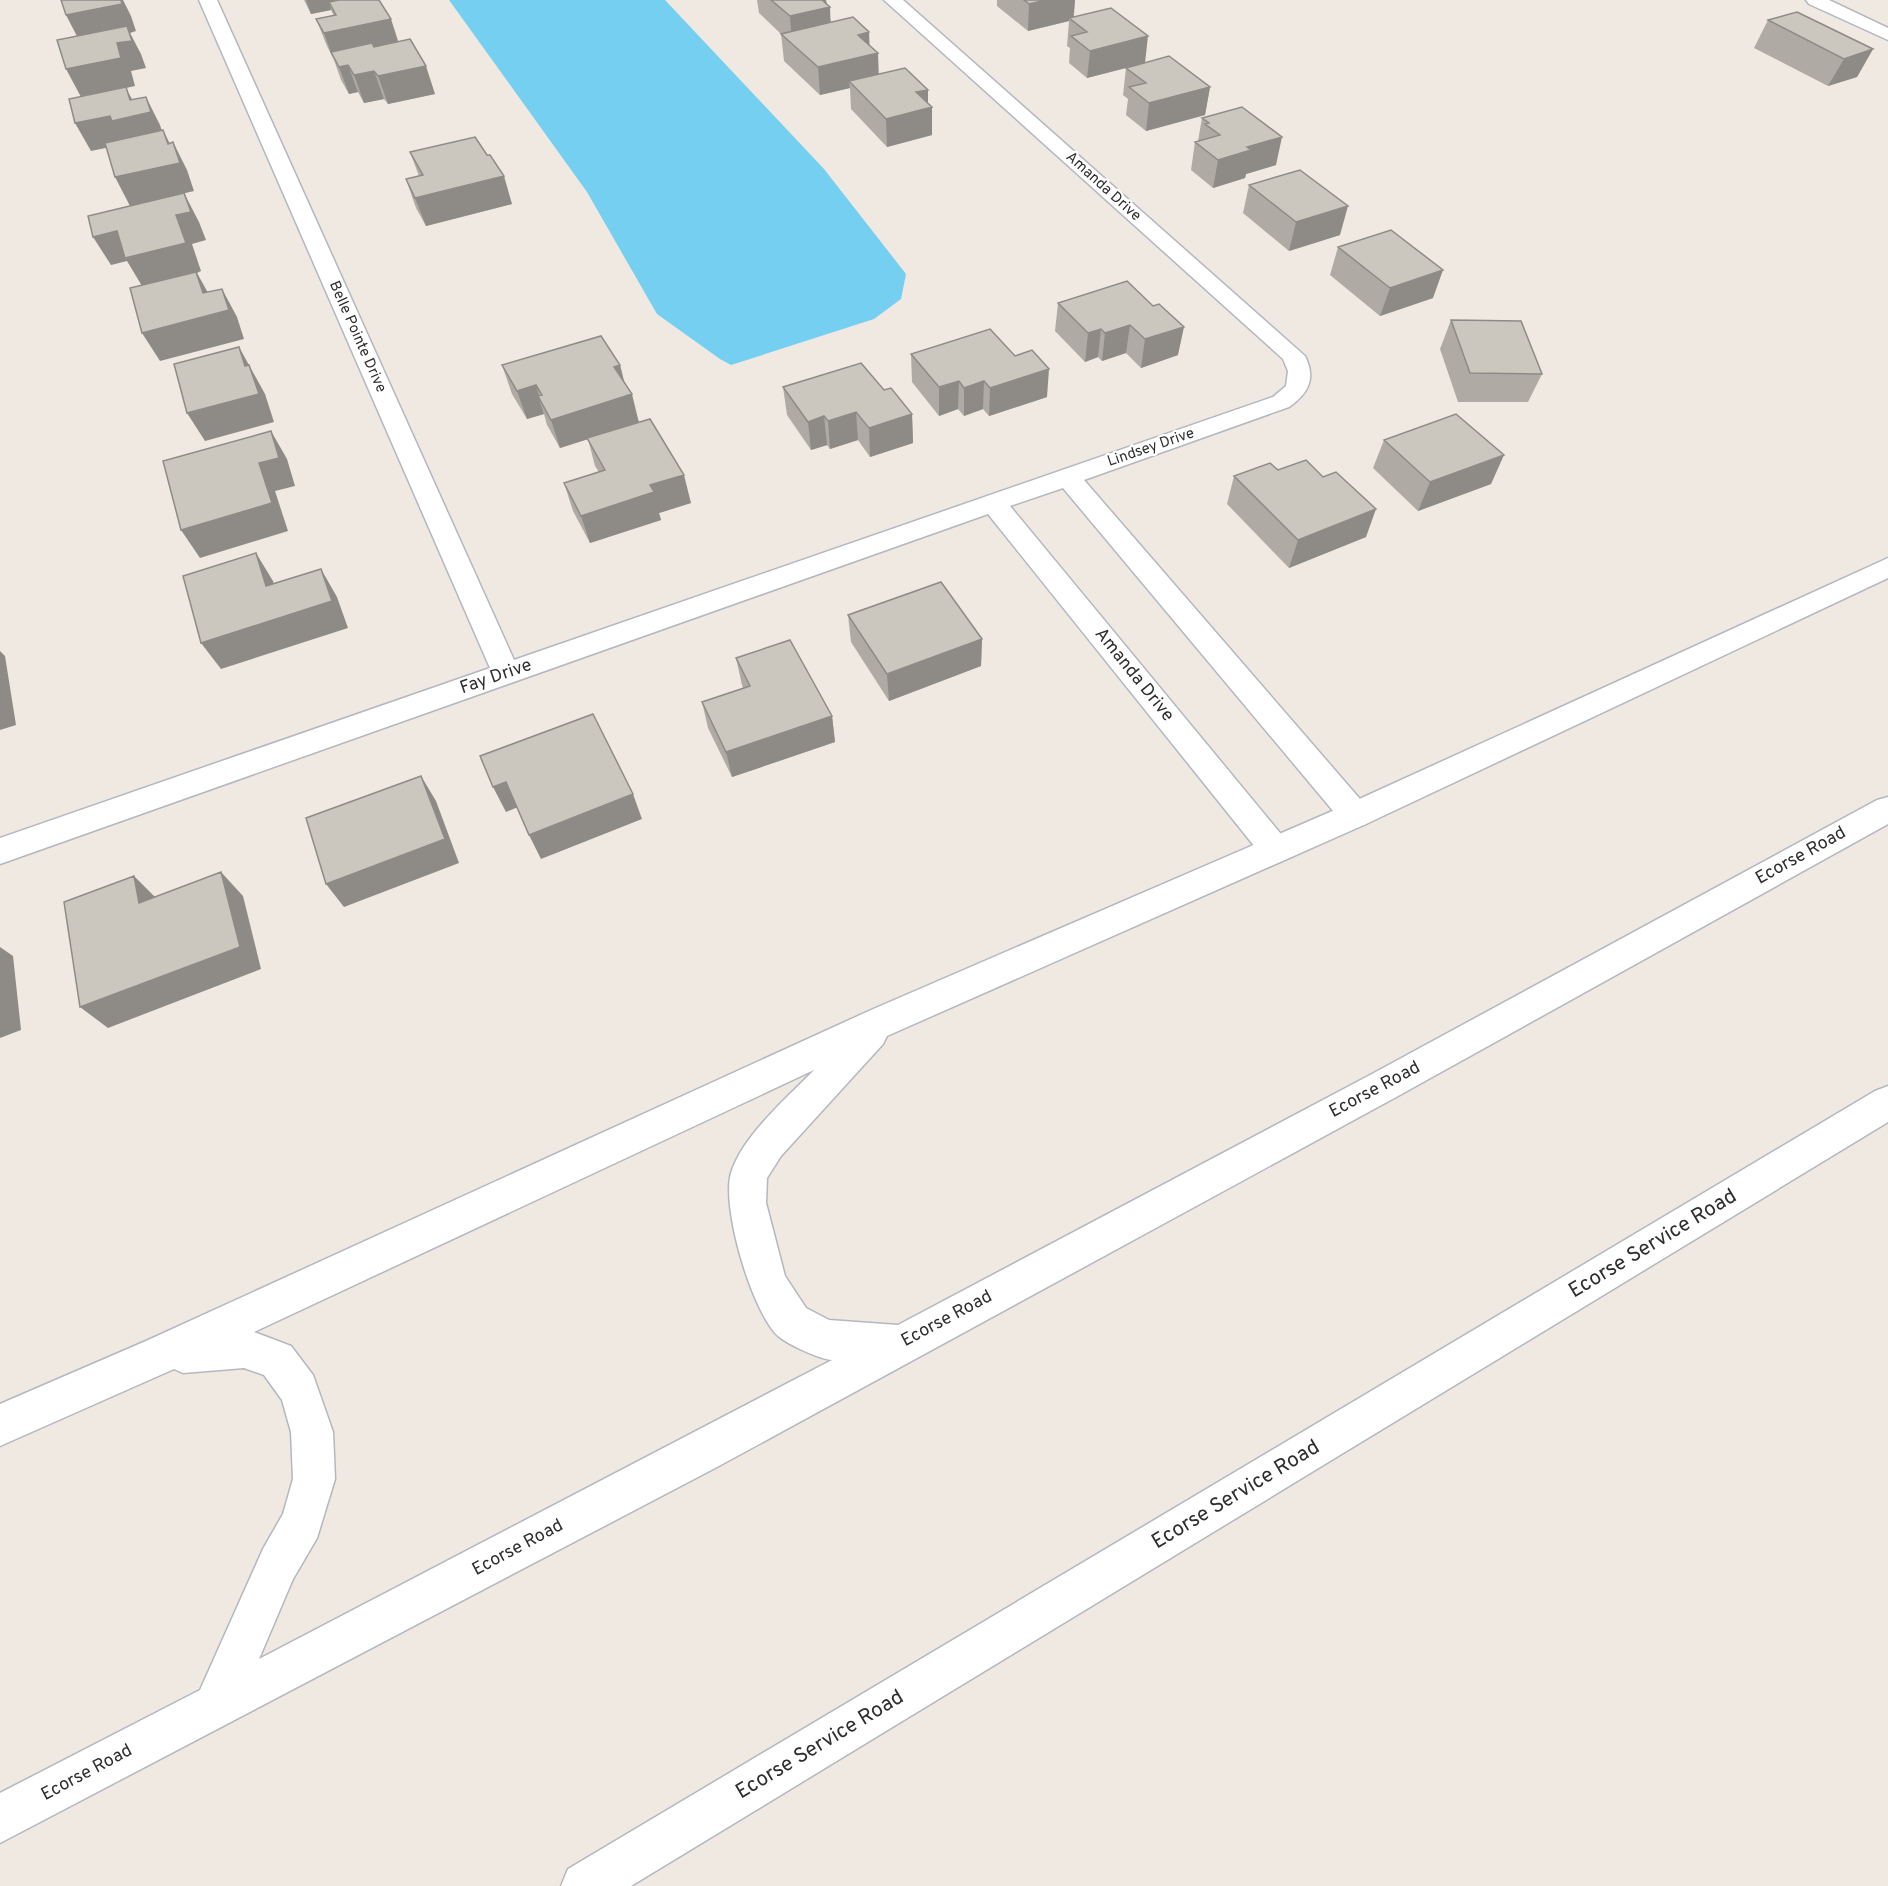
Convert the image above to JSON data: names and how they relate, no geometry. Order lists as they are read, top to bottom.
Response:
{
  "streets": {
    "street": [
      "Amanda Drive",
      "Belle Pointe Drive",
      "Lindsey Drive",
      "Fay Drive",
      "Ecorse Road",
      "Ecorse Service Road"
    ]
  },
  "crossings": [
    ["Amanda Drive", "Lindsey Drive"],
    ["Amanda Drive", "Fay Drive"],
    ["Belle Pointe Drive", "Fay Drive"],
    ["Lindsey Drive", "Fay Drive"]
  ]
}
